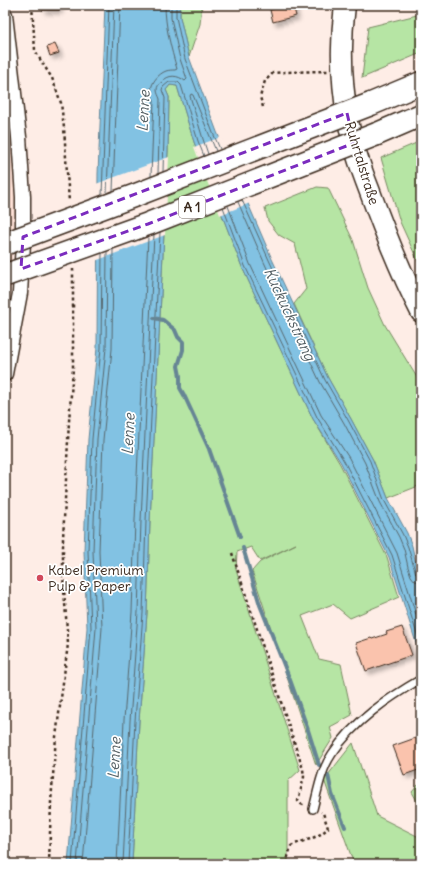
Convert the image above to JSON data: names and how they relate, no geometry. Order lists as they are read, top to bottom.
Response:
{
  "streets": {
    "highway": ["A 1"],
    "main road": ["Ruhrtalstraße"]
  },
  "water": ["Lenne", "Kuckuckstrang"],
  "places": ["Kabel Premium Pulp & Paper"]
}
